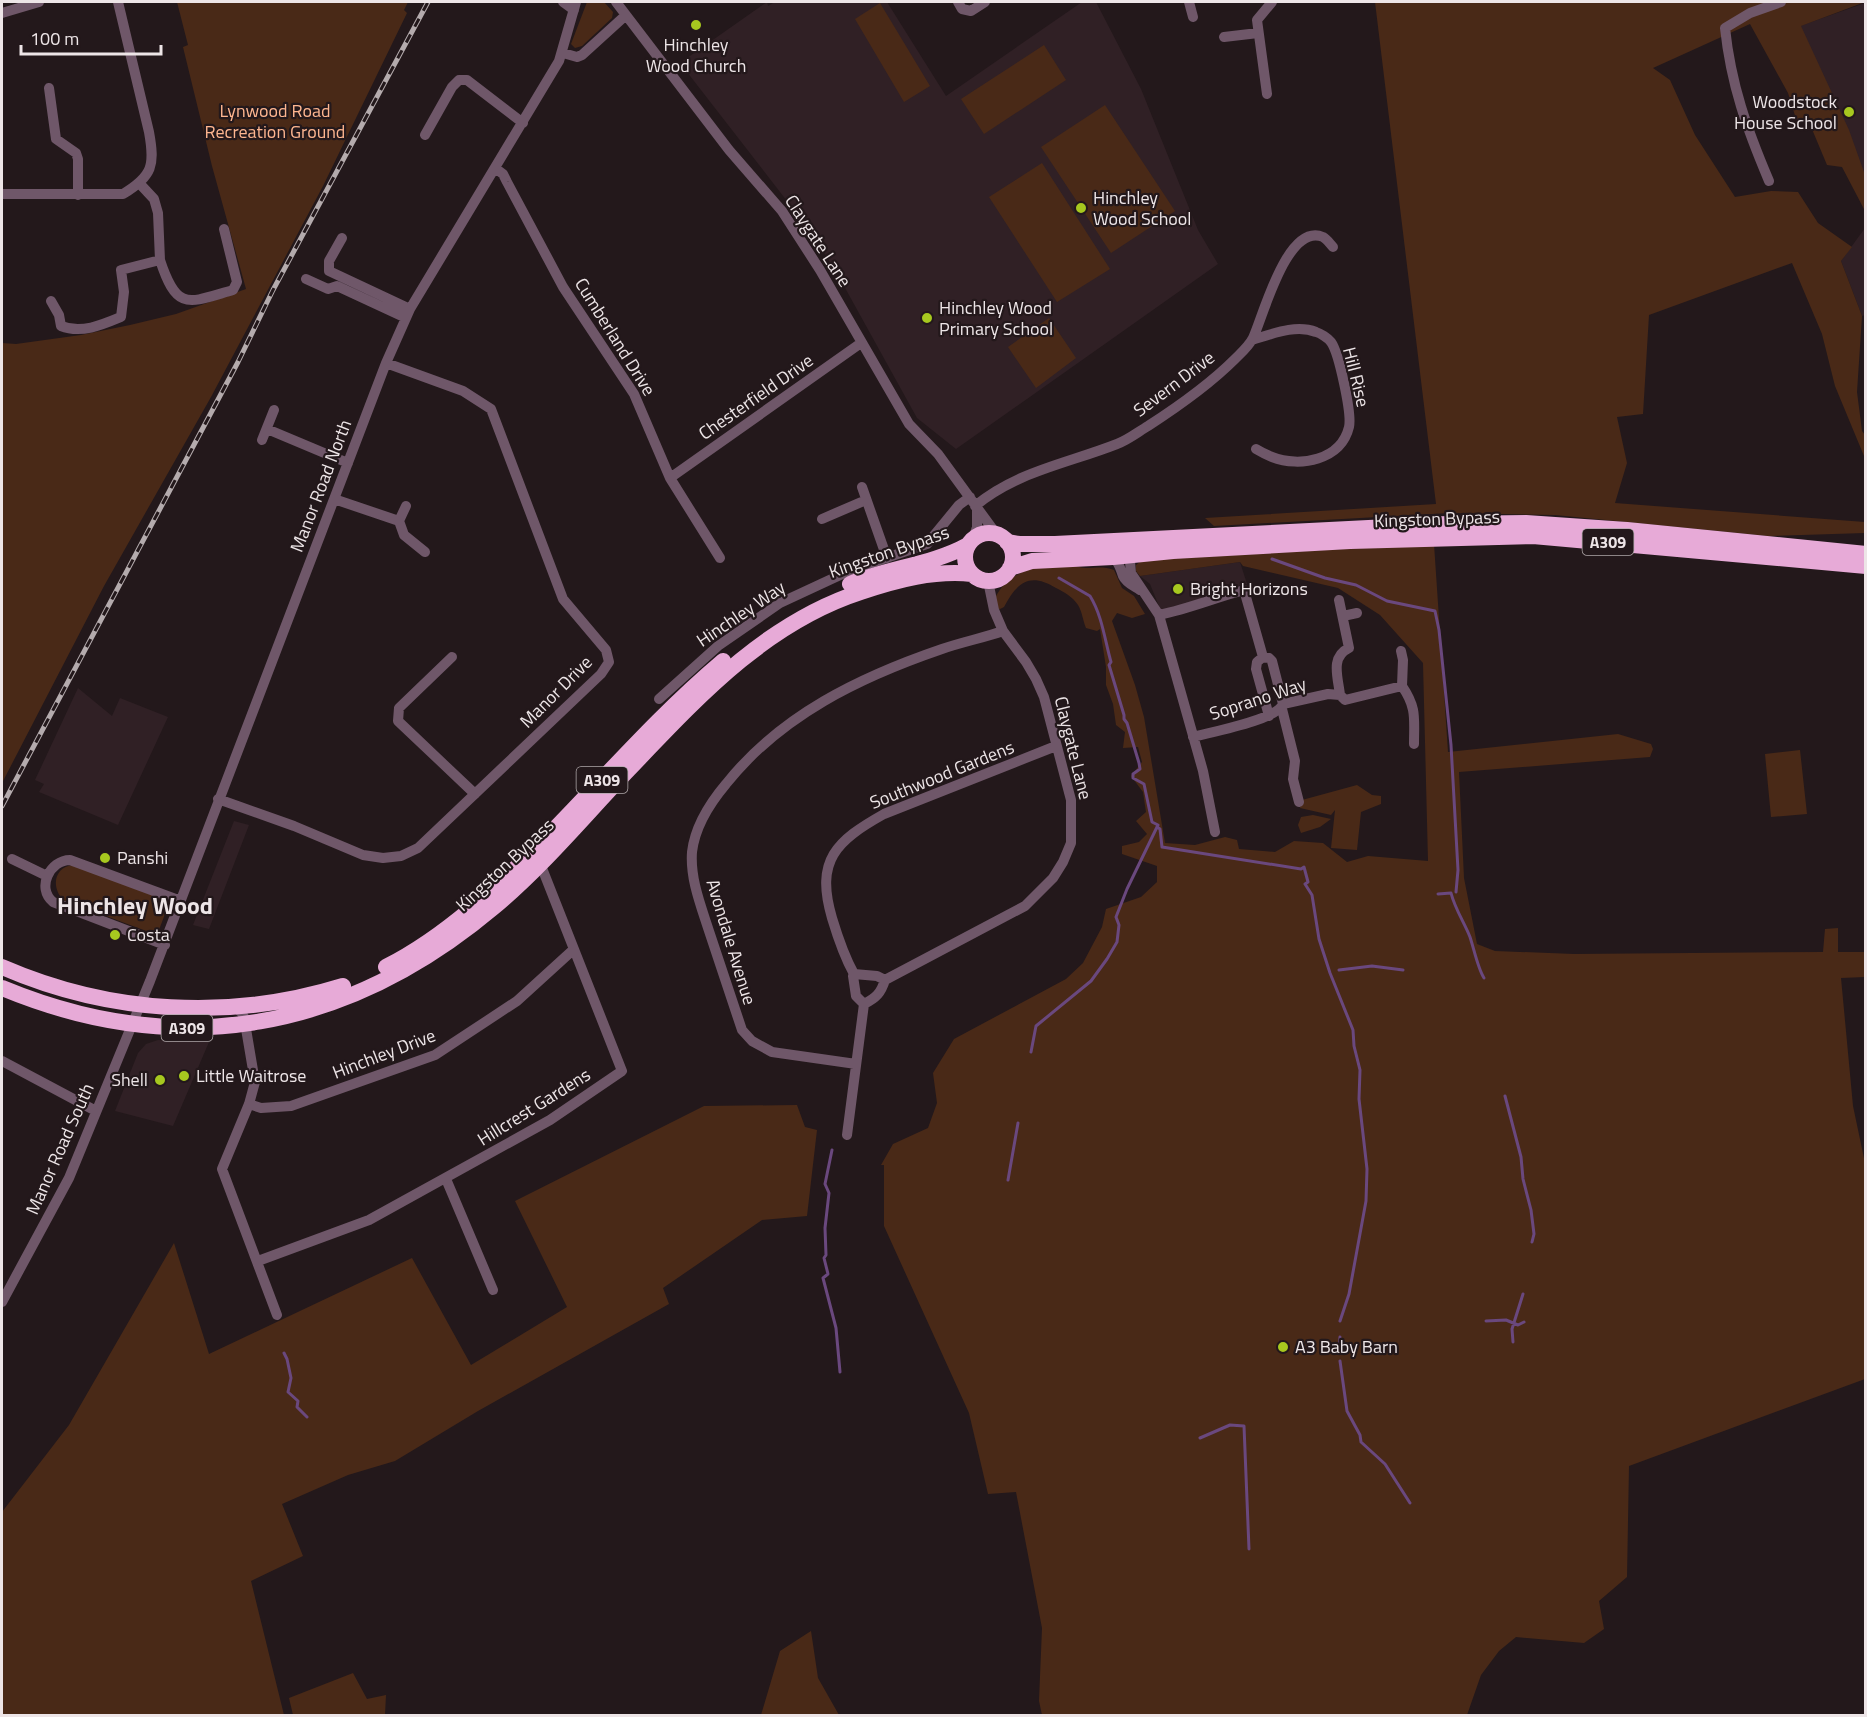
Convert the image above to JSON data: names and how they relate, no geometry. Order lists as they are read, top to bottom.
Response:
{
  "streets": {
    "highway": ["Kingston Bypass", "A309"],
    "street": [
      "Claygate Lane",
      "Cumberland Drive",
      "Hill Rise",
      "Severn Drive",
      "Chesterfield Drive",
      "Manor Road North",
      "Hinchley Way",
      "Manor Drive",
      "Soprano Way",
      "Southwood Gardens",
      "Avondale Avenue",
      "Hinchley Drive",
      "Hillcrest Gardens",
      "Manor Road South"
    ]
  },
  "crossings": [
    ["Claygate Lane", "Severn Drive"],
    ["Claygate Lane", "Chesterfield Drive"],
    ["Claygate Lane", "Kingston Bypass"],
    ["Claygate Lane", "Hinchley Way"],
    ["Claygate Lane", "Southwood Gardens"],
    ["Claygate Lane", "Avondale Avenue"],
    ["Cumberland Drive", "Chesterfield Drive"],
    ["Cumberland Drive", "Manor Road North"],
    ["Hill Rise", "Severn Drive"],
    ["Severn Drive", "Hinchley Way"],
    ["Manor Road North", "Kingston Bypass"],
    ["Manor Road North", "Manor Drive"],
    ["Manor Road North", "Manor Road South"],
    ["Kingston Bypass", "A309"],
    ["Kingston Bypass", "Hillcrest Gardens"],
    ["Kingston Bypass", "Manor Road South"],
    ["Hinchley Drive", "Hillcrest Gardens"]
  ],
  "districts": ["Hinchley Wood"],
  "parks": ["Lynwood Road Recreation Ground"],
  "places": [
    "Hinchley Wood Church",
    "Woodstock House School",
    "Hinchley Wood School",
    "Hinchley Wood Primary School",
    "Bright Horizons",
    "Panshi",
    "Costa",
    "Little Waitrose",
    "Shell",
    "A3 Baby Barn"
  ],
  "scale_bar": "100 m"
}
